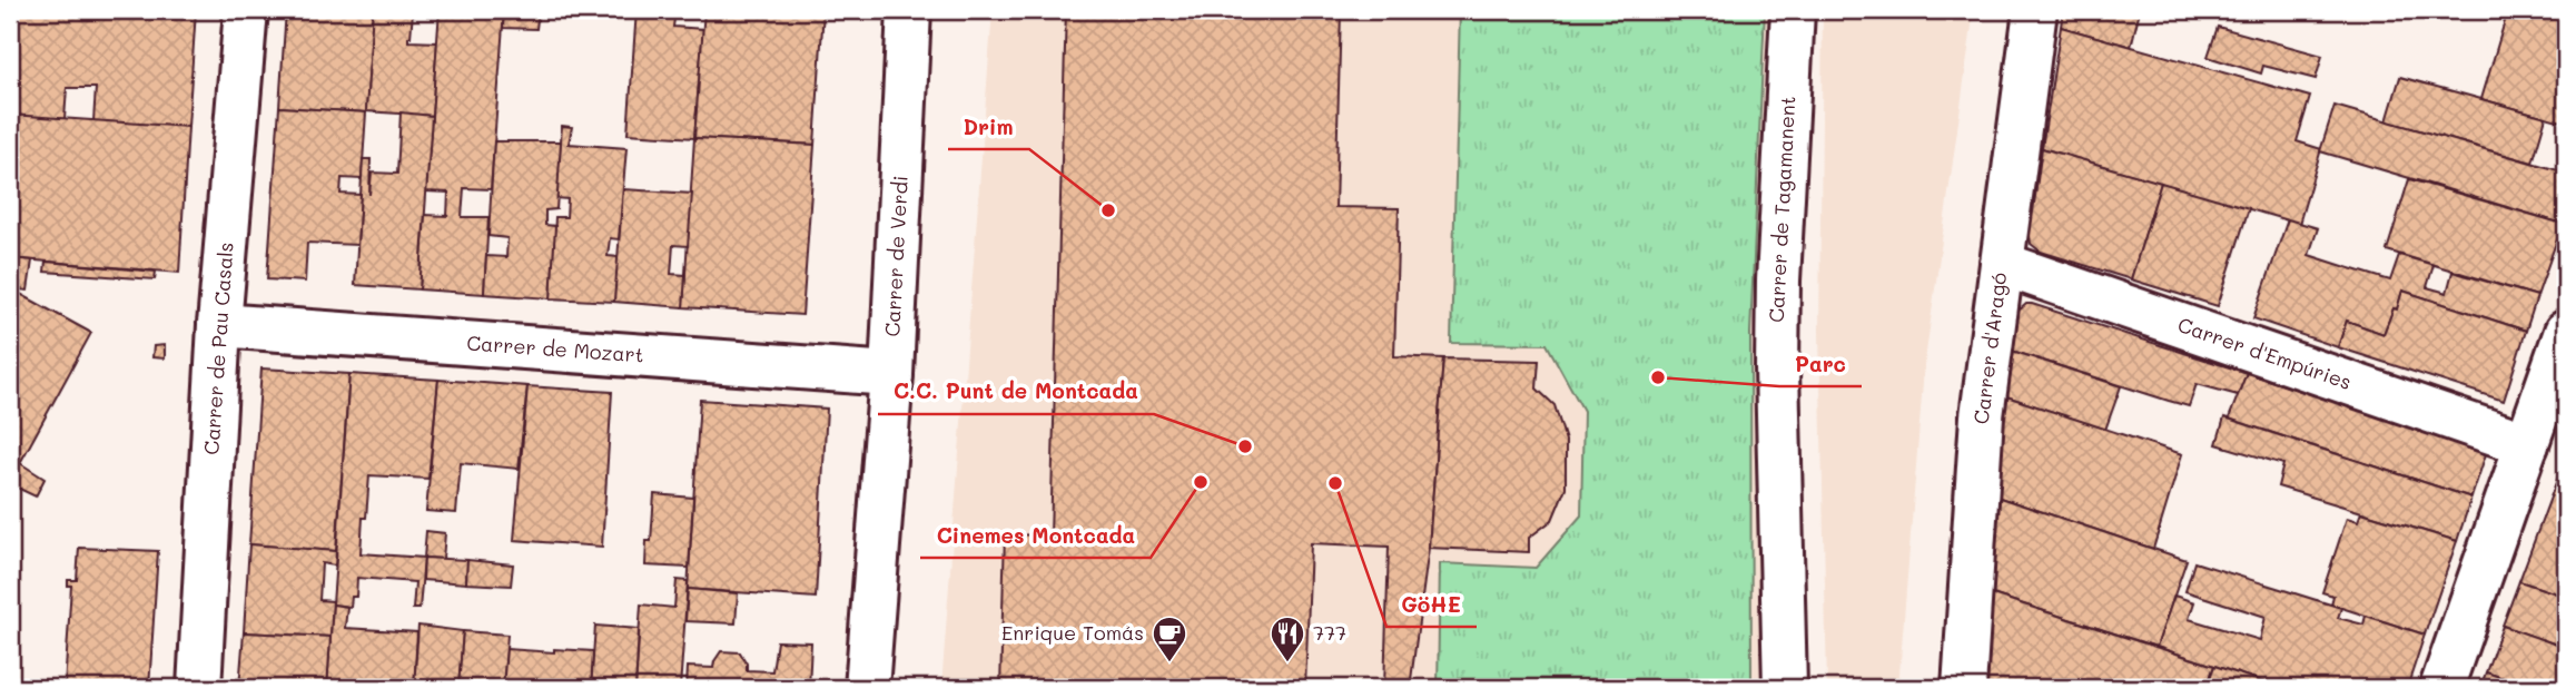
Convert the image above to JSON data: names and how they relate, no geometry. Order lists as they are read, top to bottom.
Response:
{
  "streets": {
    "street": [
      "Carrer de Tagamanent",
      "Carrer de Verdi",
      "Carrer de Pau Casals",
      "Carrer d'Aragó",
      "Carrer de Mozart",
      "Carrer d'Empúries"
    ]
  },
  "crossings": [
    ["Carrer de Verdi", "Carrer de Mozart"],
    ["Carrer de Pau Casals", "Carrer de Mozart"],
    ["Carrer d'Aragó", "Carrer d'Empúries"]
  ],
  "places": {
    "other": [
      "Drim",
      "Parc",
      "C.C. Punt de Montcada",
      "Cinemes Montcada",
      "GöHE"
    ],
    "cafe": ["Enrique Tomás"],
    "restaurant": ["777"]
  }
}
